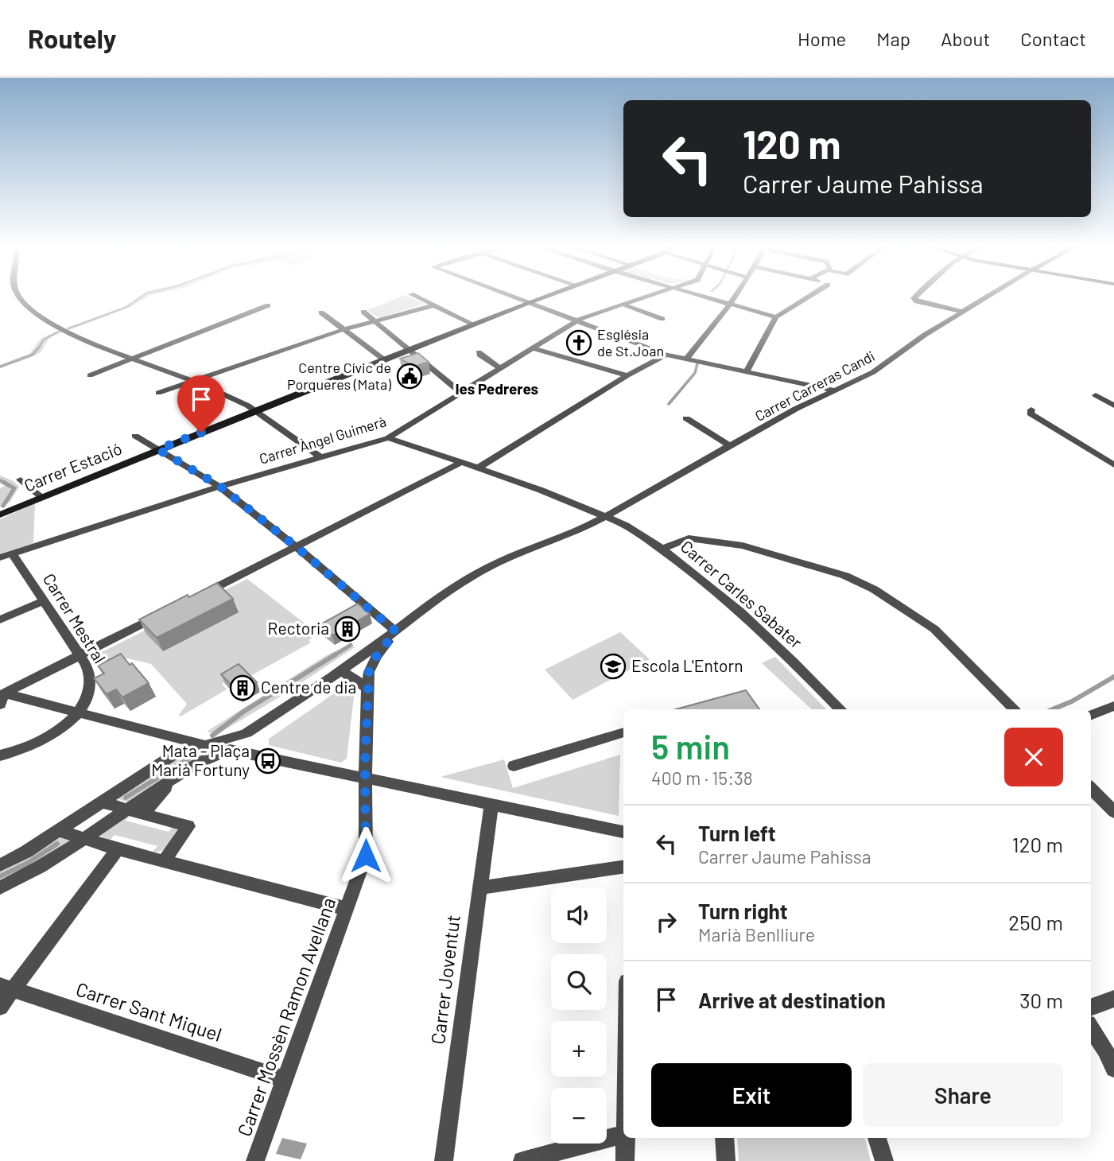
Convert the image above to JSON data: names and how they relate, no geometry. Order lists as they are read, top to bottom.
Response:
{
  "streets": {
    "street": [
      "Carrer Carreras Candi",
      "Carrer Àngel Guimerà",
      "Carrer Estació",
      "Carrer Carles Sabater",
      "Carrer Mestral",
      "Carrer Joventut",
      "Carrer Sant Miquel",
      "Carrer Mossèn Ramon Avellana"
    ]
  },
  "crossings": [
    ["Carrer Carreras Candi", "Carrer Carles Sabater"],
    ["Carrer Carreras Candi", "Carrer Mossèn Ramon Avellana"],
    ["Carrer Àngel Guimerà", "Carrer Carles Sabater"],
    ["Carrer Àngel Guimerà", "Carrer Mestral"],
    ["Carrer Sant Miquel", "Carrer Mossèn Ramon Avellana"]
  ],
  "districts": ["les Pedreres"],
  "places": {
    "church": ["Església de St.Joan"],
    "public building": ["Centre Cívic de Porqueres (Mata)"],
    "building": ["Rectoria", "Centre de dia"],
    "school or university": ["Escola L'Entorn"],
    "bus stop": ["Mata - Plaça Marià Fortuny"]
  },
  "page": {
    "header": "Routely",
    "nav": [
      "Home",
      "Map",
      "About",
      "Contact"
    ],
    "turn": ["120 m", "Carrer Jaume Pahissa"],
    "heading": ["5 min", "400 m · 15:38"],
    "list": [
      {
        "name": "Turn left",
        "note": "Carrer Jaume Pahissa",
        "value": "120 m"
      },
      {
        "name": "Turn right",
        "note": "Marià Benlliure",
        "value": "250 m"
      },
      {
        "name": "Arrive at destination",
        "value": "30 m"
      }
    ],
    "map_buttons": ["+", "−"],
    "buttons": ["Exit", "Share"]
  }
}
